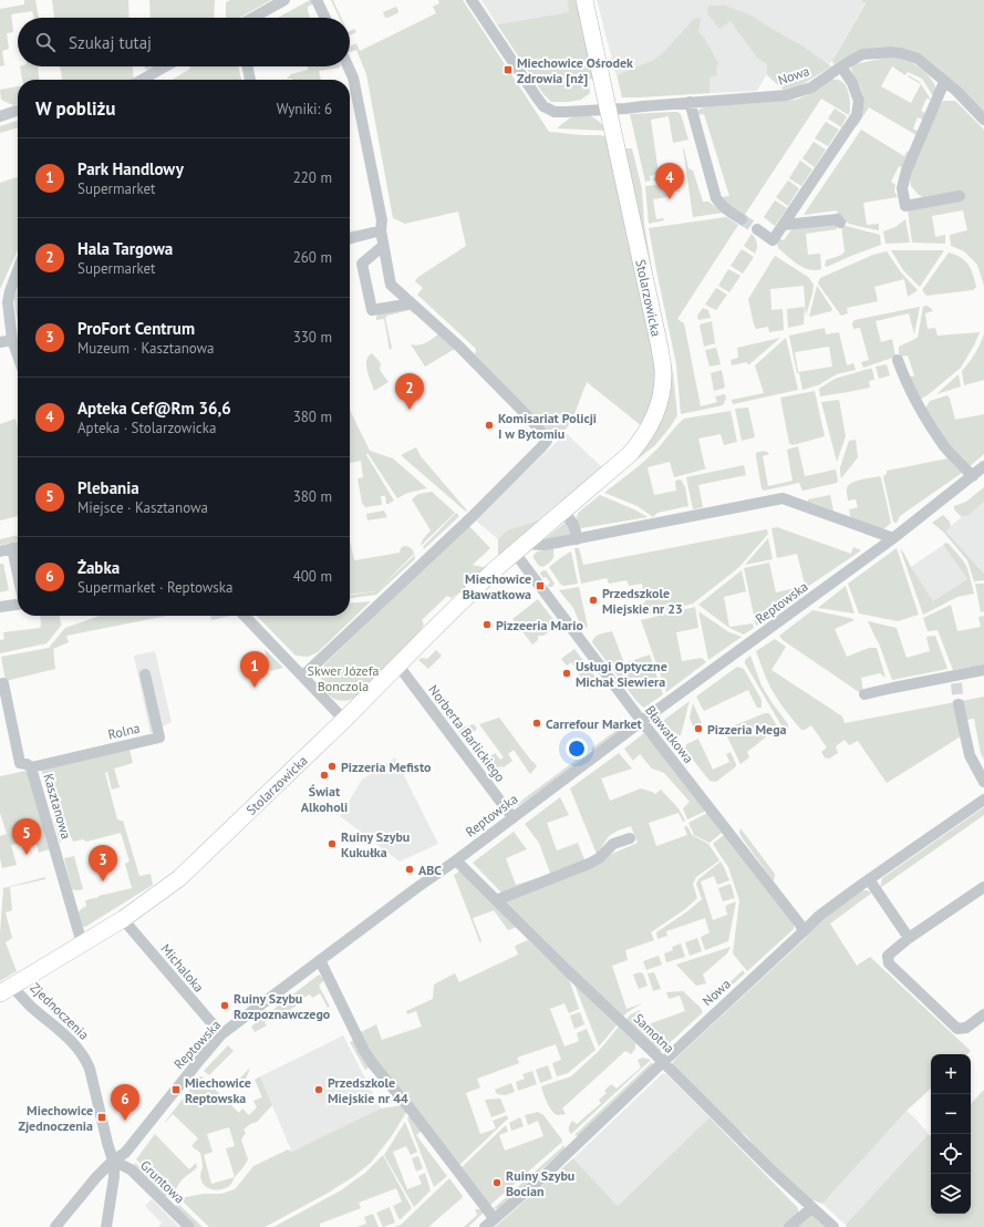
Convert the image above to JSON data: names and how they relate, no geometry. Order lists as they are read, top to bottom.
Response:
{
  "streets": {
    "street": [
      "Nowa",
      "Stolarzowicka",
      "Reptowska",
      "Rolna",
      "Norberta Barlickiego",
      "Bławatkowa",
      "Kasztanowa",
      "Michaloka",
      "Zjednoczenia",
      "Samotna",
      "Gruntowa"
    ]
  },
  "crossings": [
    ["Nowa", "Stolarzowicka"],
    ["Nowa", "Bławatkowa"],
    ["Nowa", "Samotna"],
    ["Stolarzowicka", "Norberta Barlickiego"],
    ["Stolarzowicka", "Bławatkowa"],
    ["Stolarzowicka", "Kasztanowa"],
    ["Stolarzowicka", "Michaloka"],
    ["Stolarzowicka", "Zjednoczenia"],
    ["Reptowska", "Norberta Barlickiego"],
    ["Reptowska", "Bławatkowa"],
    ["Reptowska", "Michaloka"],
    ["Reptowska", "Zjednoczenia"],
    ["Reptowska", "Samotna"],
    ["Reptowska", "Gruntowa"],
    ["Rolna", "Kasztanowa"],
    ["Zjednoczenia", "Gruntowa"]
  ],
  "parks": ["Skwer Józefa Bonczola"],
  "places": {
    "transit": [
      "Miechowice Ośrodek Zdrowia [nż]",
      "Miechowice Bławatkowa",
      "Miechowice Reptowska",
      "Miechowice Zjednoczenia"
    ],
    "other": [
      "Komisariat Policji I w Bytomiu",
      "Przedszkole Miejskie nr 23",
      "Pizzeeria Mario",
      "Usługi Optyczne Michał Siewiera",
      "Carrefour Market",
      "Pizzeria Mega",
      "Pizzeria Mefisto",
      "Świat Alkoholi",
      "Ruiny Szybu Kukułka",
      "ABC",
      "Ruiny Szybu Rozpoznawczego",
      "Przedszkole Miejskie nr 44",
      "Ruiny Szybu Bocian"
    ]
  },
  "page": {
    "search": "Szukaj tutaj",
    "heading": ["W pobliżu", "Wyniki: 6"],
    "list": [
      {
        "mark": "1",
        "name": "Park Handlowy",
        "note": "Supermarket",
        "value": "220 m"
      },
      {
        "mark": "2",
        "name": "Hala Targowa",
        "note": "Supermarket",
        "value": "260 m"
      },
      {
        "mark": "3",
        "name": "ProFort Centrum",
        "note": "Muzeum · Kasztanowa",
        "value": "330 m"
      },
      {
        "mark": "4",
        "name": "Apteka Cef@Rm 36,6",
        "note": "Apteka · Stolarzowicka",
        "value": "380 m"
      },
      {
        "mark": "5",
        "name": "Plebania",
        "note": "Miejsce · Kasztanowa",
        "value": "380 m"
      },
      {
        "mark": "6",
        "name": "Żabka",
        "note": "Supermarket · Reptowska",
        "value": "400 m"
      }
    ],
    "pins": [
      "4",
      "2",
      "1",
      "5",
      "3",
      "6"
    ],
    "map_buttons": ["+", "−"]
  }
}
